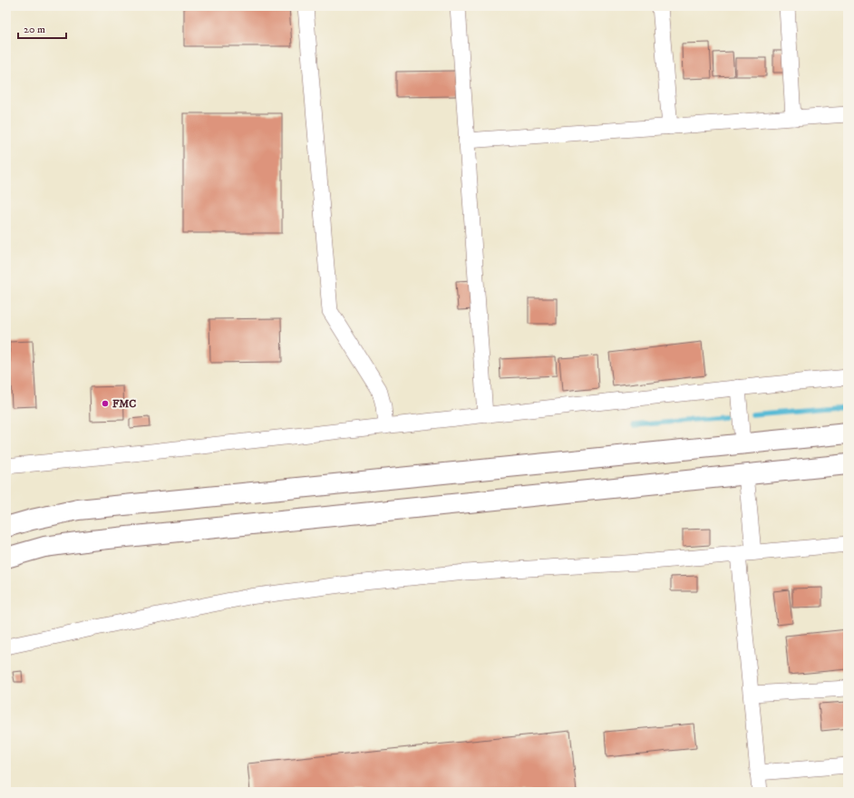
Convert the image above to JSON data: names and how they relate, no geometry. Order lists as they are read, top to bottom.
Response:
{
  "places": ["FMC"],
  "scale_bar": "20 m"
}
